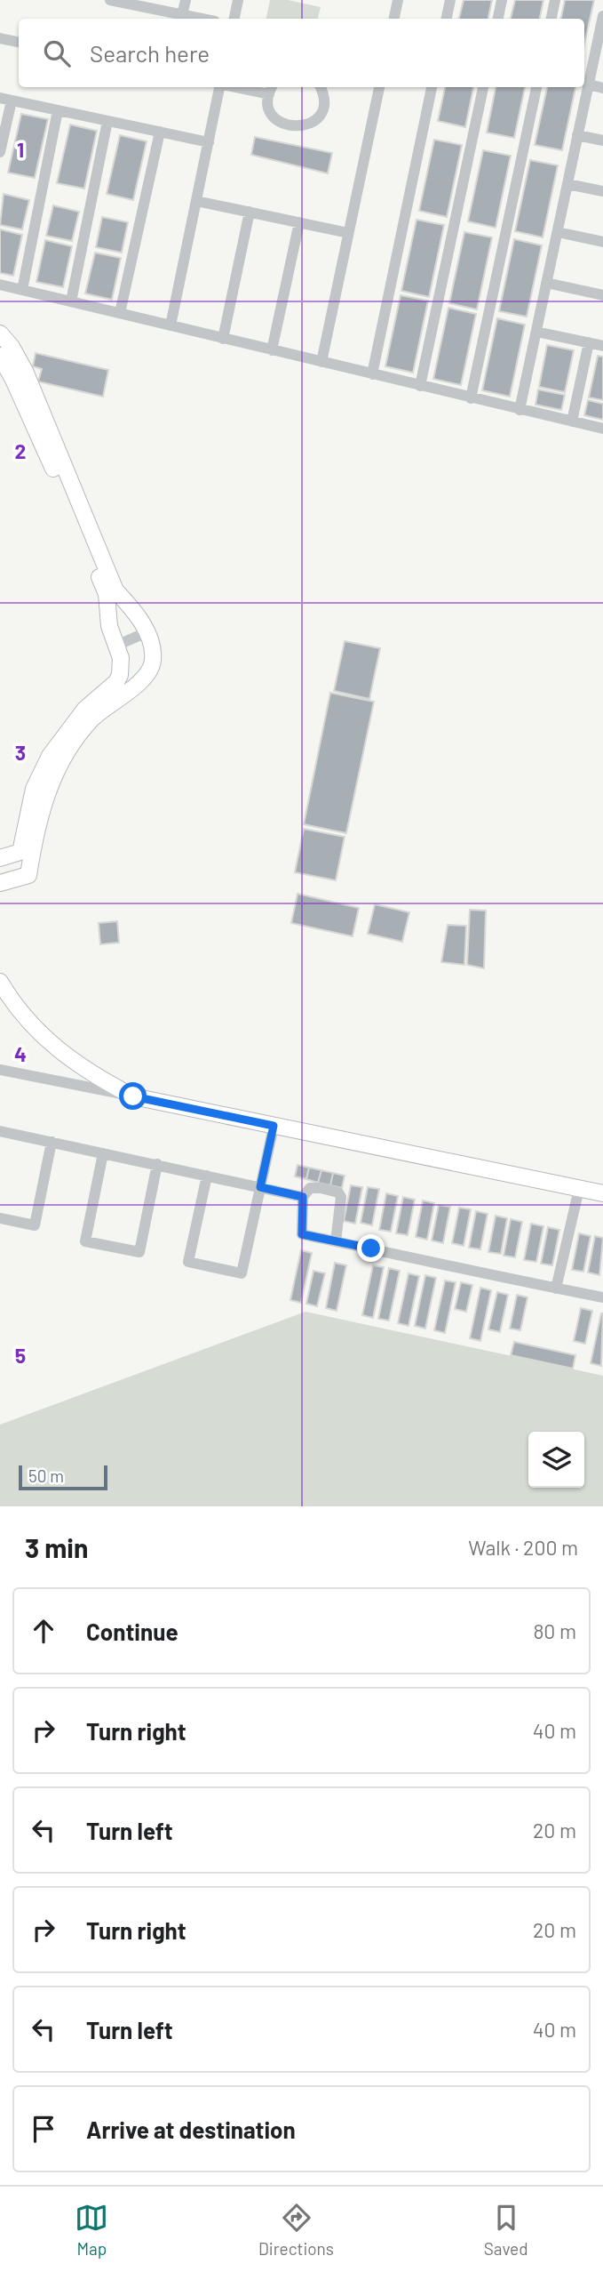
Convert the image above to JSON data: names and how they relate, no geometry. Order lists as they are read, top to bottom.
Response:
{
  "scale_bar": "50 m",
  "page": {
    "search": "Search here",
    "scale": "50 m",
    "heading": ["3 min", "Walk · 200 m"],
    "list": [
      ["Continue", "80 m"],
      ["Turn right", "40 m"],
      ["Turn left", "20 m"],
      ["Turn right", "20 m"],
      ["Turn left", "40 m"],
      "Arrive at destination"
    ],
    "nav": ["Map", "Directions", "Saved"]
  },
  "grid": {
    "rows": [
      "1",
      "2",
      "3",
      "4",
      "5"
    ]
  }
}
